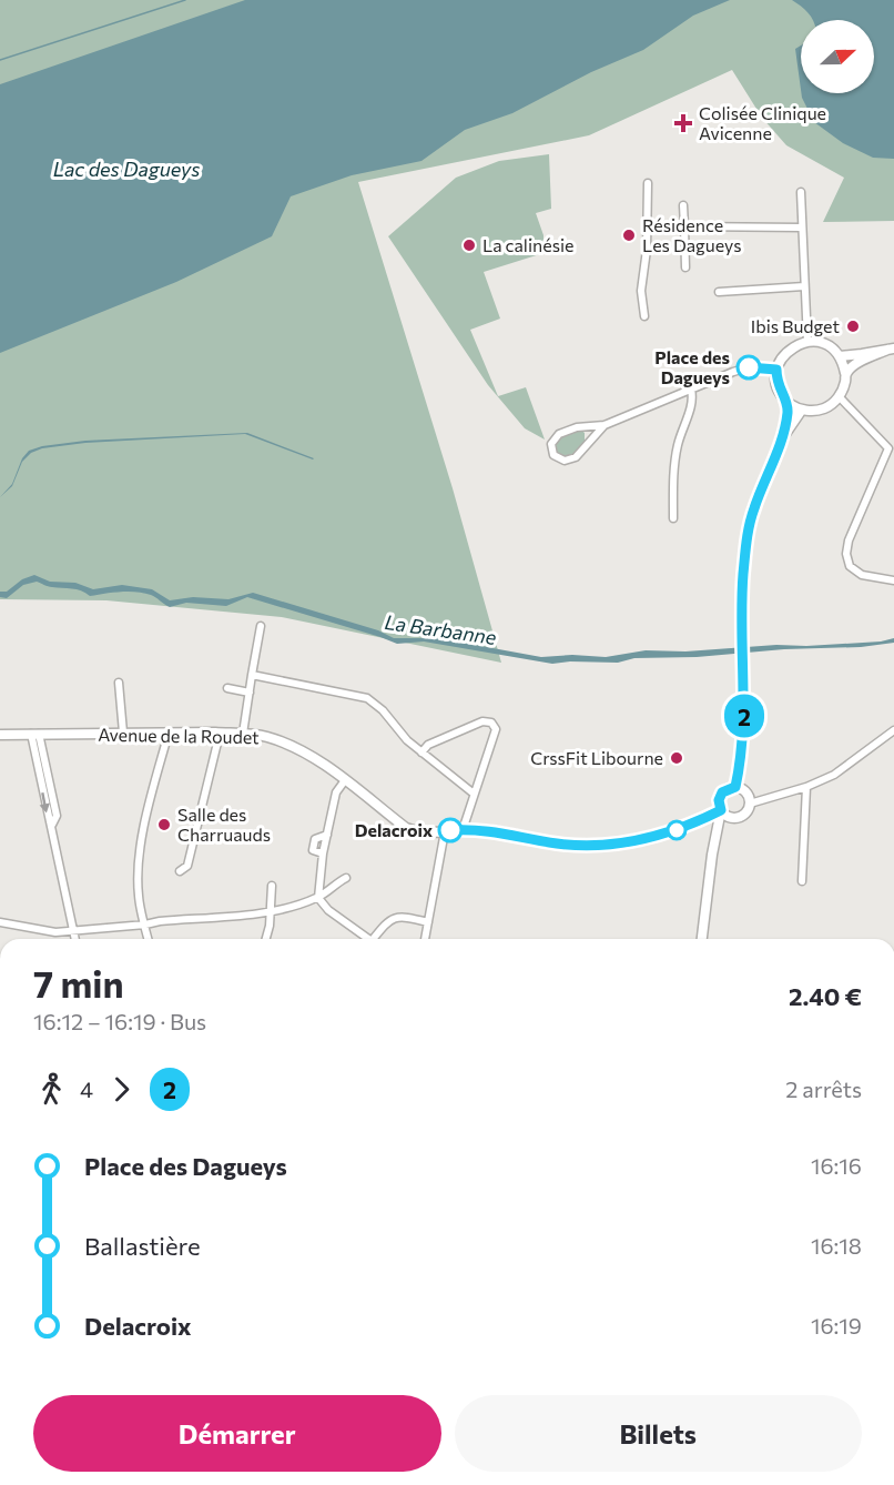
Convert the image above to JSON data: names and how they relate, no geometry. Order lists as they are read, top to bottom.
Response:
{
  "streets": {
    "main road": ["Avenue de la Roudet"]
  },
  "water": ["Lac des Dagueys", "La Barbanne"],
  "places": {
    "health": ["Colisée Clinique Avicenne"],
    "other": [
      "Résidence Les Dagueys",
      "La calinésie",
      "Ibis Budget",
      "Place des Dagueys",
      "CrssFit Libourne",
      "Salle des Charruauds",
      "Delacroix"
    ]
  },
  "lines": ["bus line 2"],
  "north": "right",
  "page": {
    "on_map": "2",
    "heading": ["7 min", "16:12 – 16:19 · Bus", "2.40 €"],
    "legs": ["4", "2", "2 arrêts"],
    "list": [
      {
        "name": "Place des Dagueys",
        "value": "16:16"
      },
      {
        "name": "Ballastière",
        "value": "16:18"
      },
      {
        "name": "Delacroix",
        "value": "16:19"
      }
    ],
    "buttons": ["Démarrer", "Billets"]
  }
}
